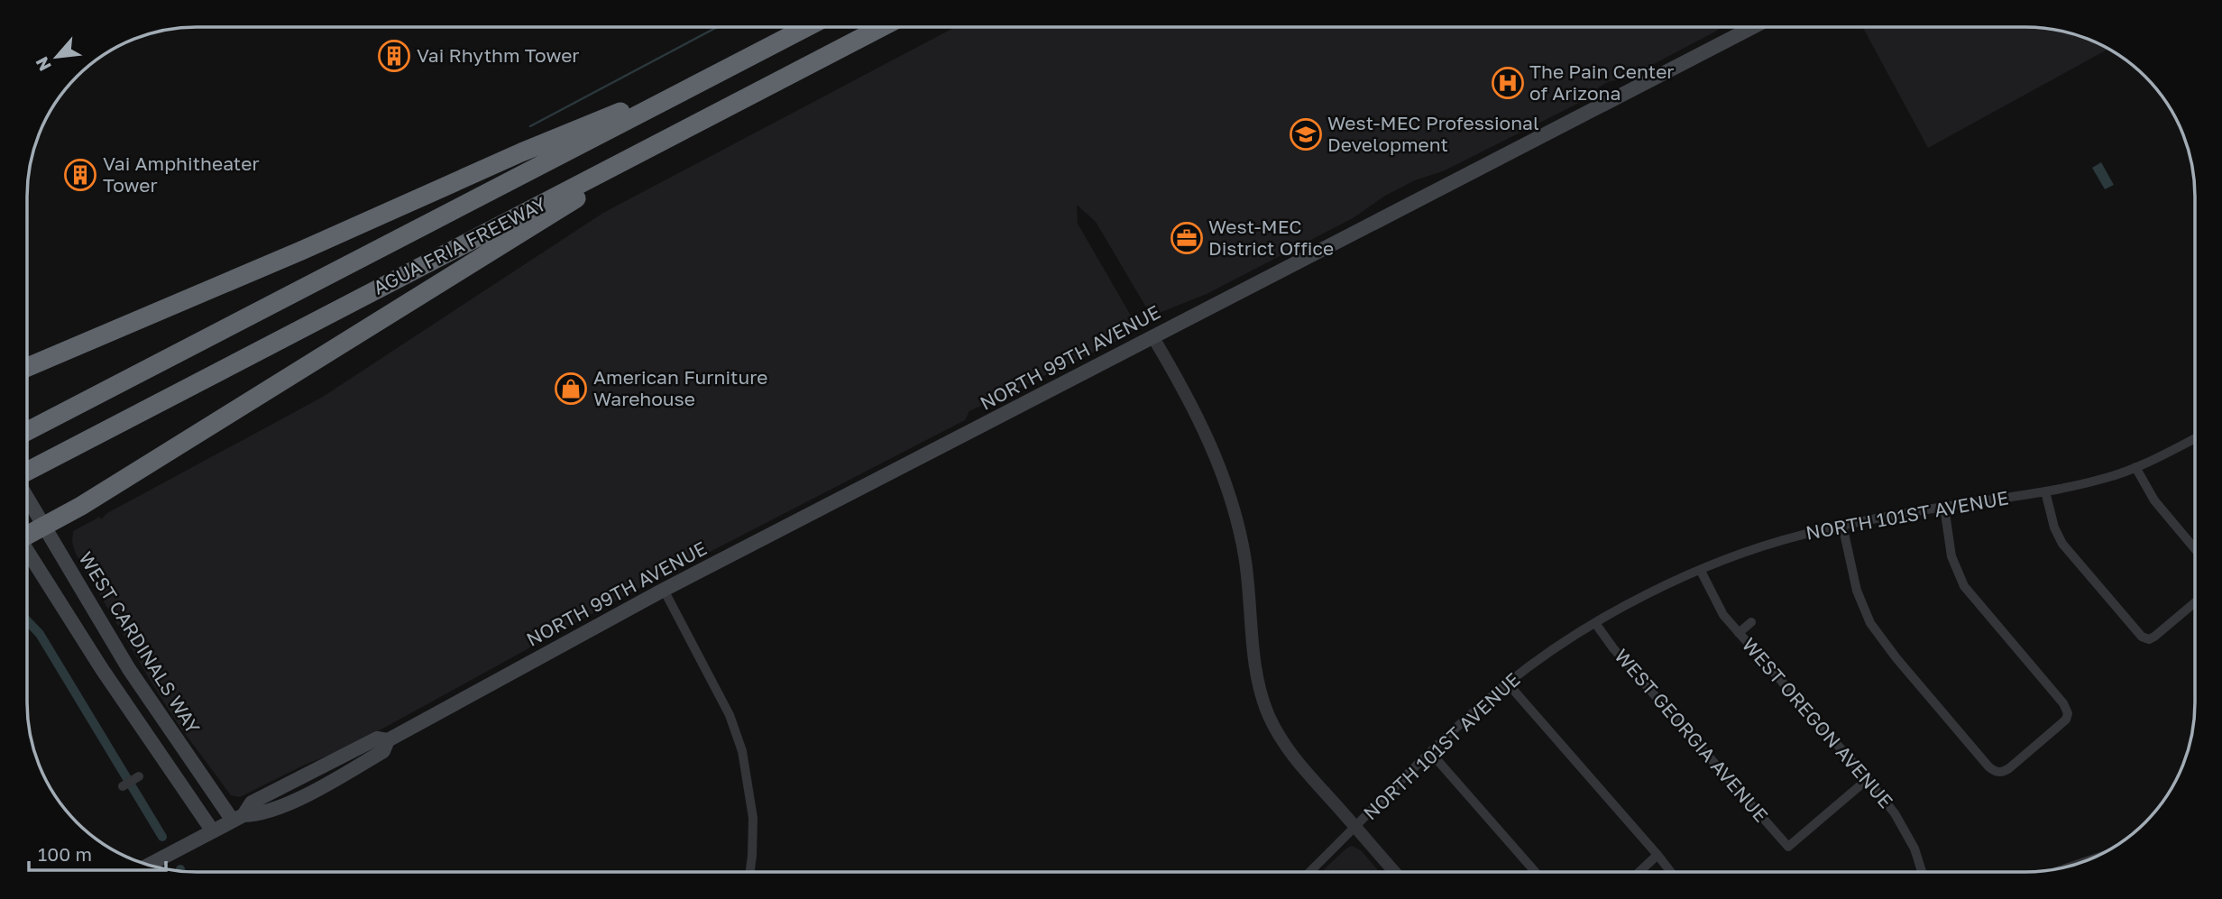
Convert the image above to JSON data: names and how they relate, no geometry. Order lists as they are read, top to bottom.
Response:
{
  "streets": {
    "highway": ["AGUA FRIA FREEWAY"],
    "main road": ["NORTH 99TH AVENUE", "WEST CARDINALS WAY"],
    "street": ["NORTH 101ST AVENUE", "WEST OREGON AVENUE", "WEST GEORGIA AVENUE"]
  },
  "crossings": [
    ["NORTH 99TH AVENUE", "WEST CARDINALS WAY"],
    ["NORTH 101ST AVENUE", "WEST OREGON AVENUE"],
    ["NORTH 101ST AVENUE", "WEST GEORGIA AVENUE"],
    ["WEST OREGON AVENUE", "WEST GEORGIA AVENUE"]
  ],
  "places": {
    "building": ["Vai Rhythm Tower", "Vai Amphitheater Tower"],
    "hospital": ["The Pain Center of Arizona"],
    "school or university": ["West-MEC Professional Development"],
    "office": ["West-MEC District Office"],
    "shop": ["American Furniture Warehouse"]
  },
  "scale_bar": "100 m",
  "north": "bottom left"
}
